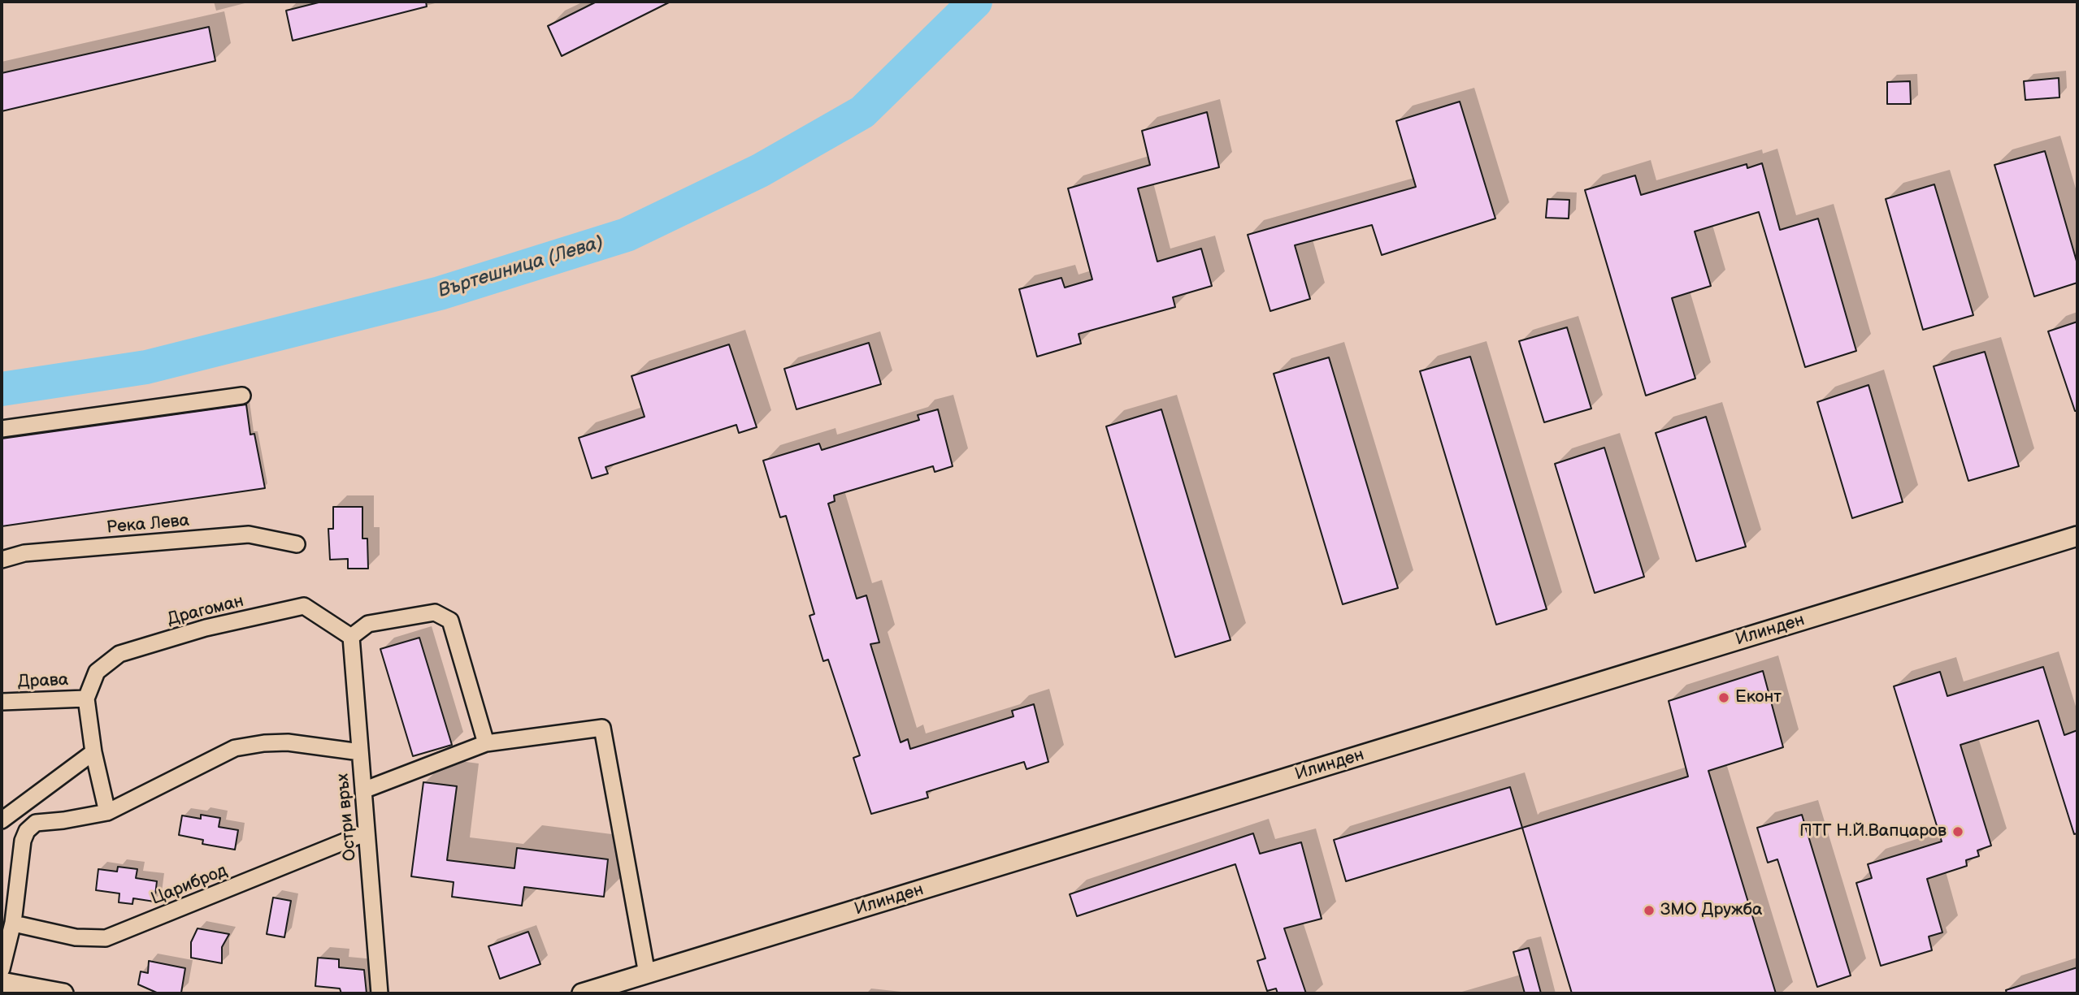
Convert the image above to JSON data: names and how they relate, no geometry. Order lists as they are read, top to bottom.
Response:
{
  "streets": {
    "street": [
      "Река Лева",
      "Драгоман",
      "Илинден",
      "Драва",
      "Остри връх",
      "Цариброд"
    ]
  },
  "crossings": [
    ["Драгоман", "Драва"],
    ["Драгоман", "Остри връх"],
    ["Остри връх", "Цариброд"]
  ],
  "water": ["Въртешница (Лева)"],
  "places": ["Еконт", "ПТГ Н.Й.Вапцаров", "ЗМО Дружба"]
}
